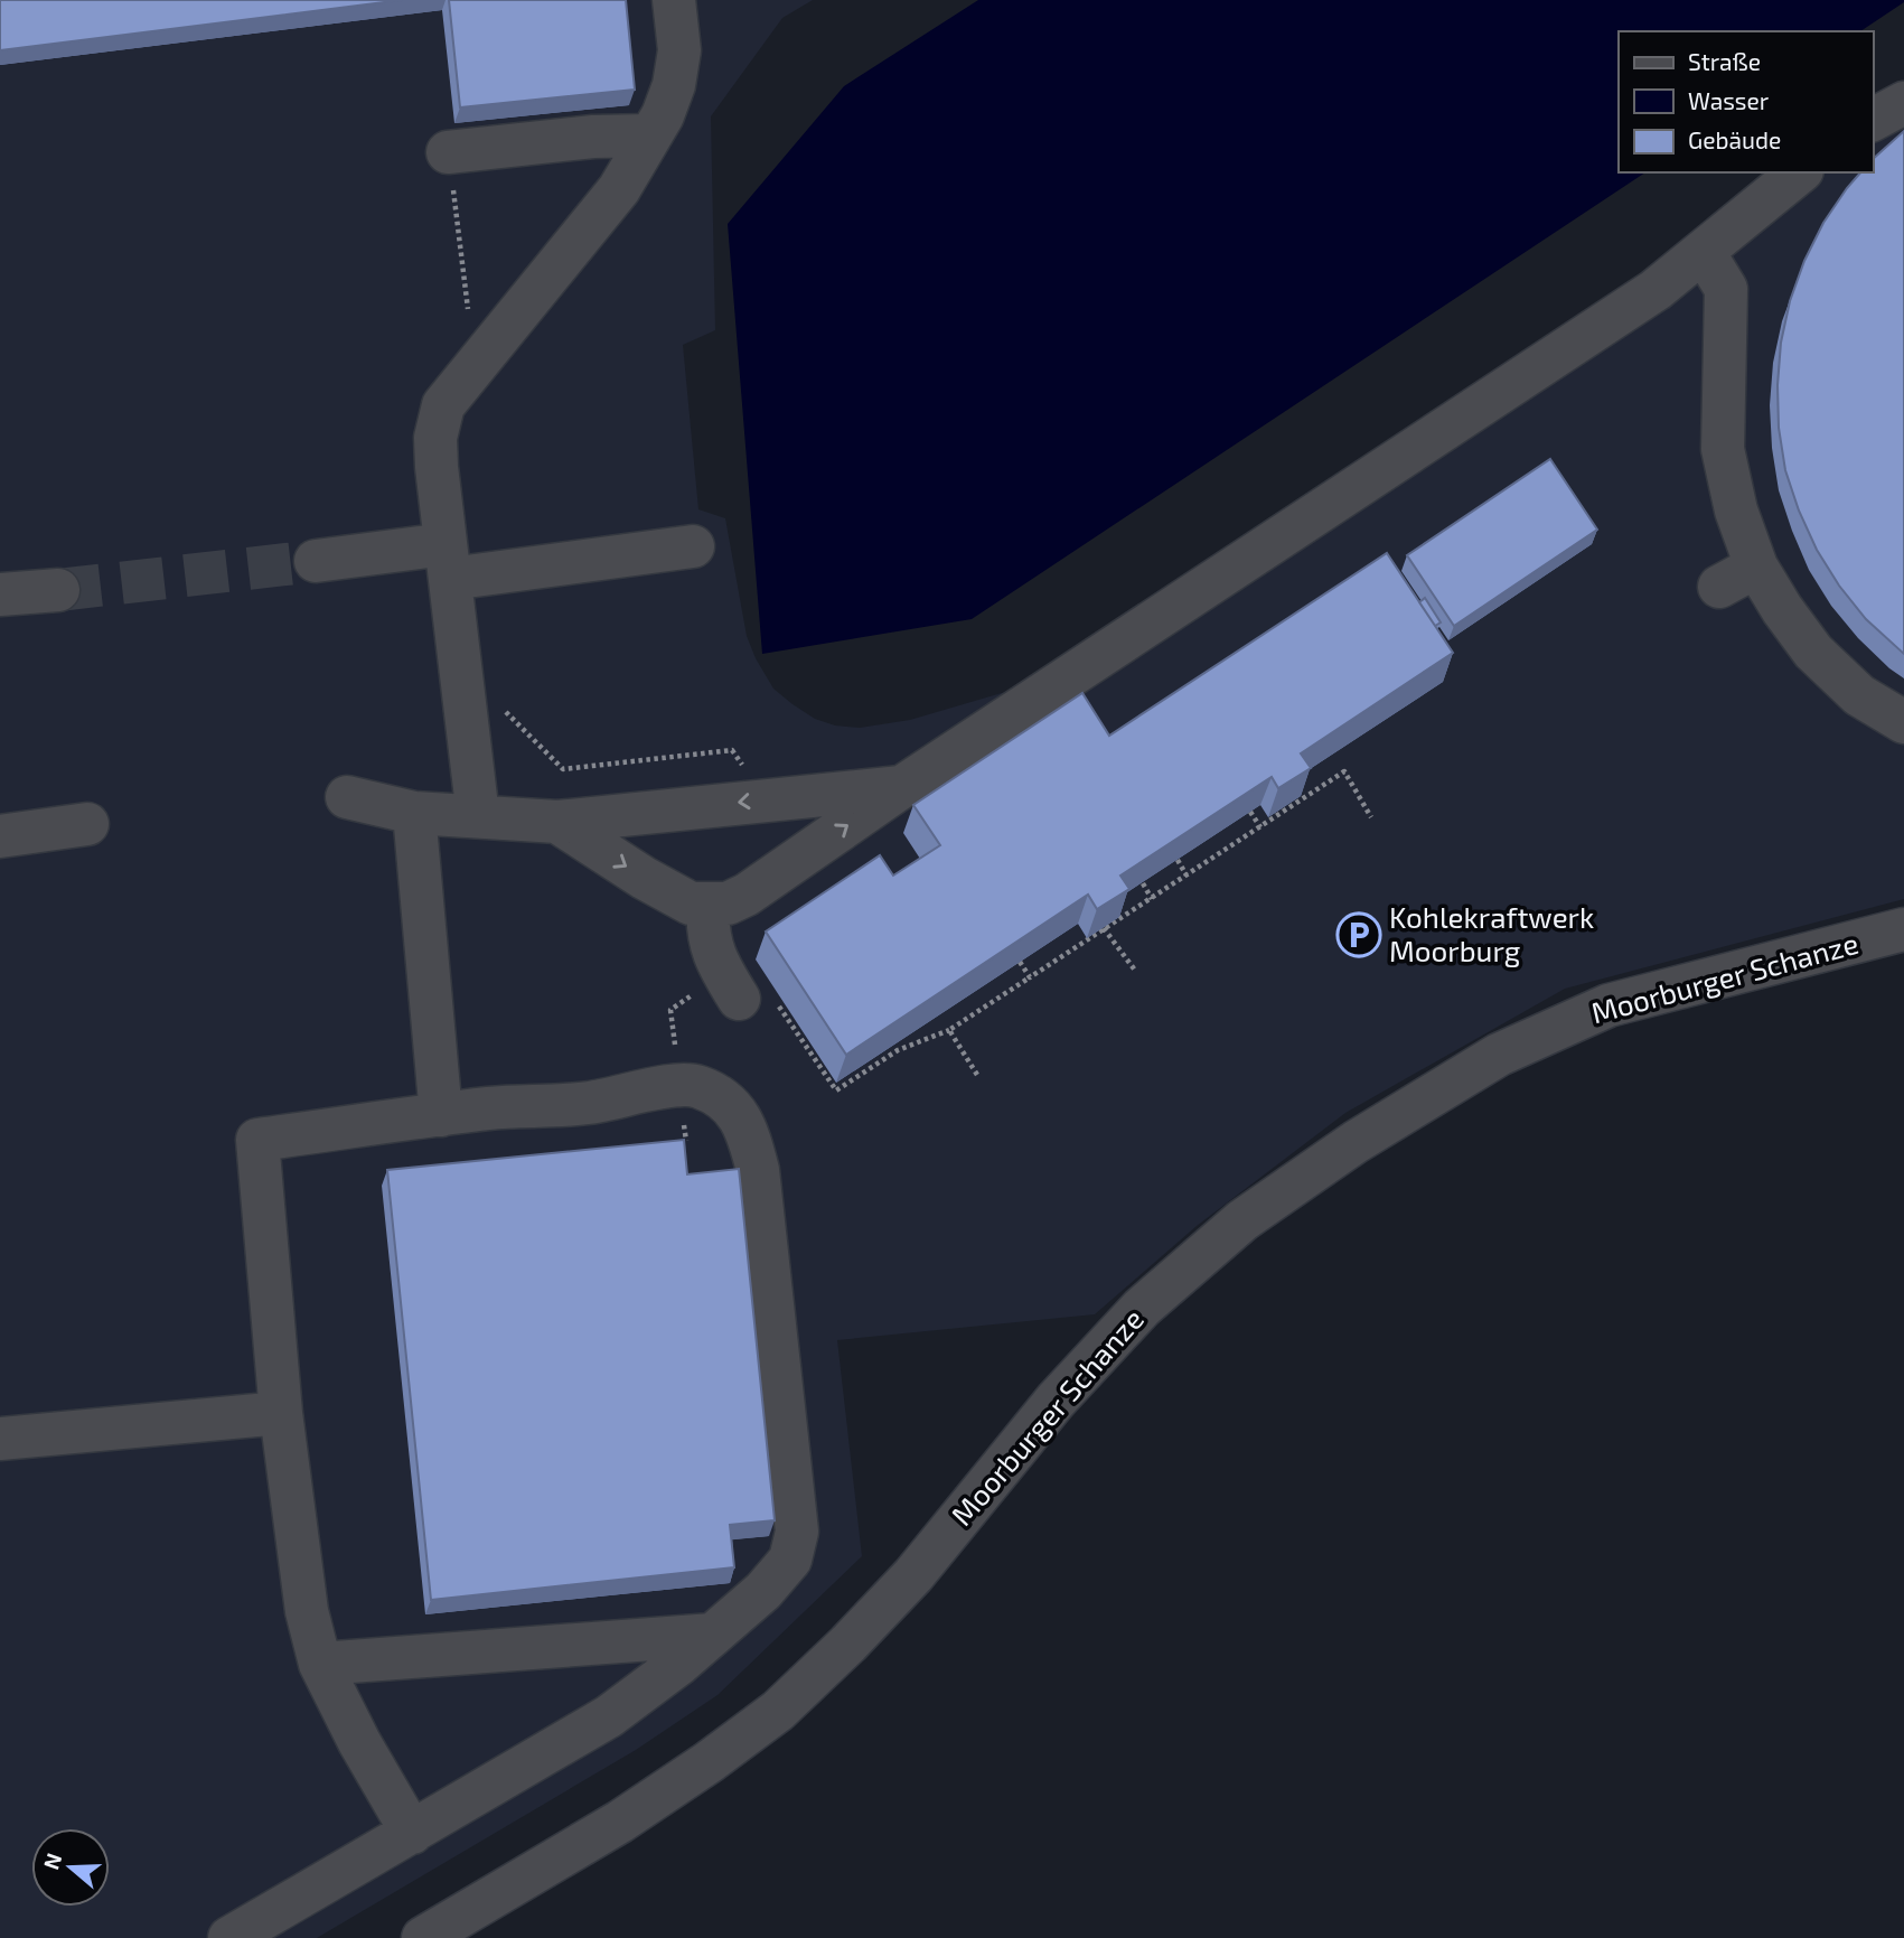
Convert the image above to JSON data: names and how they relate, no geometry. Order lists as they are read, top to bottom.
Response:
{
  "streets": {
    "street": ["Moorburger Schanze"]
  },
  "places": {
    "parking": ["Kohlekraftwerk Moorburg"]
  },
  "legend": ["Straße", "Wasser", "Gebäude"],
  "north": "left"
}
